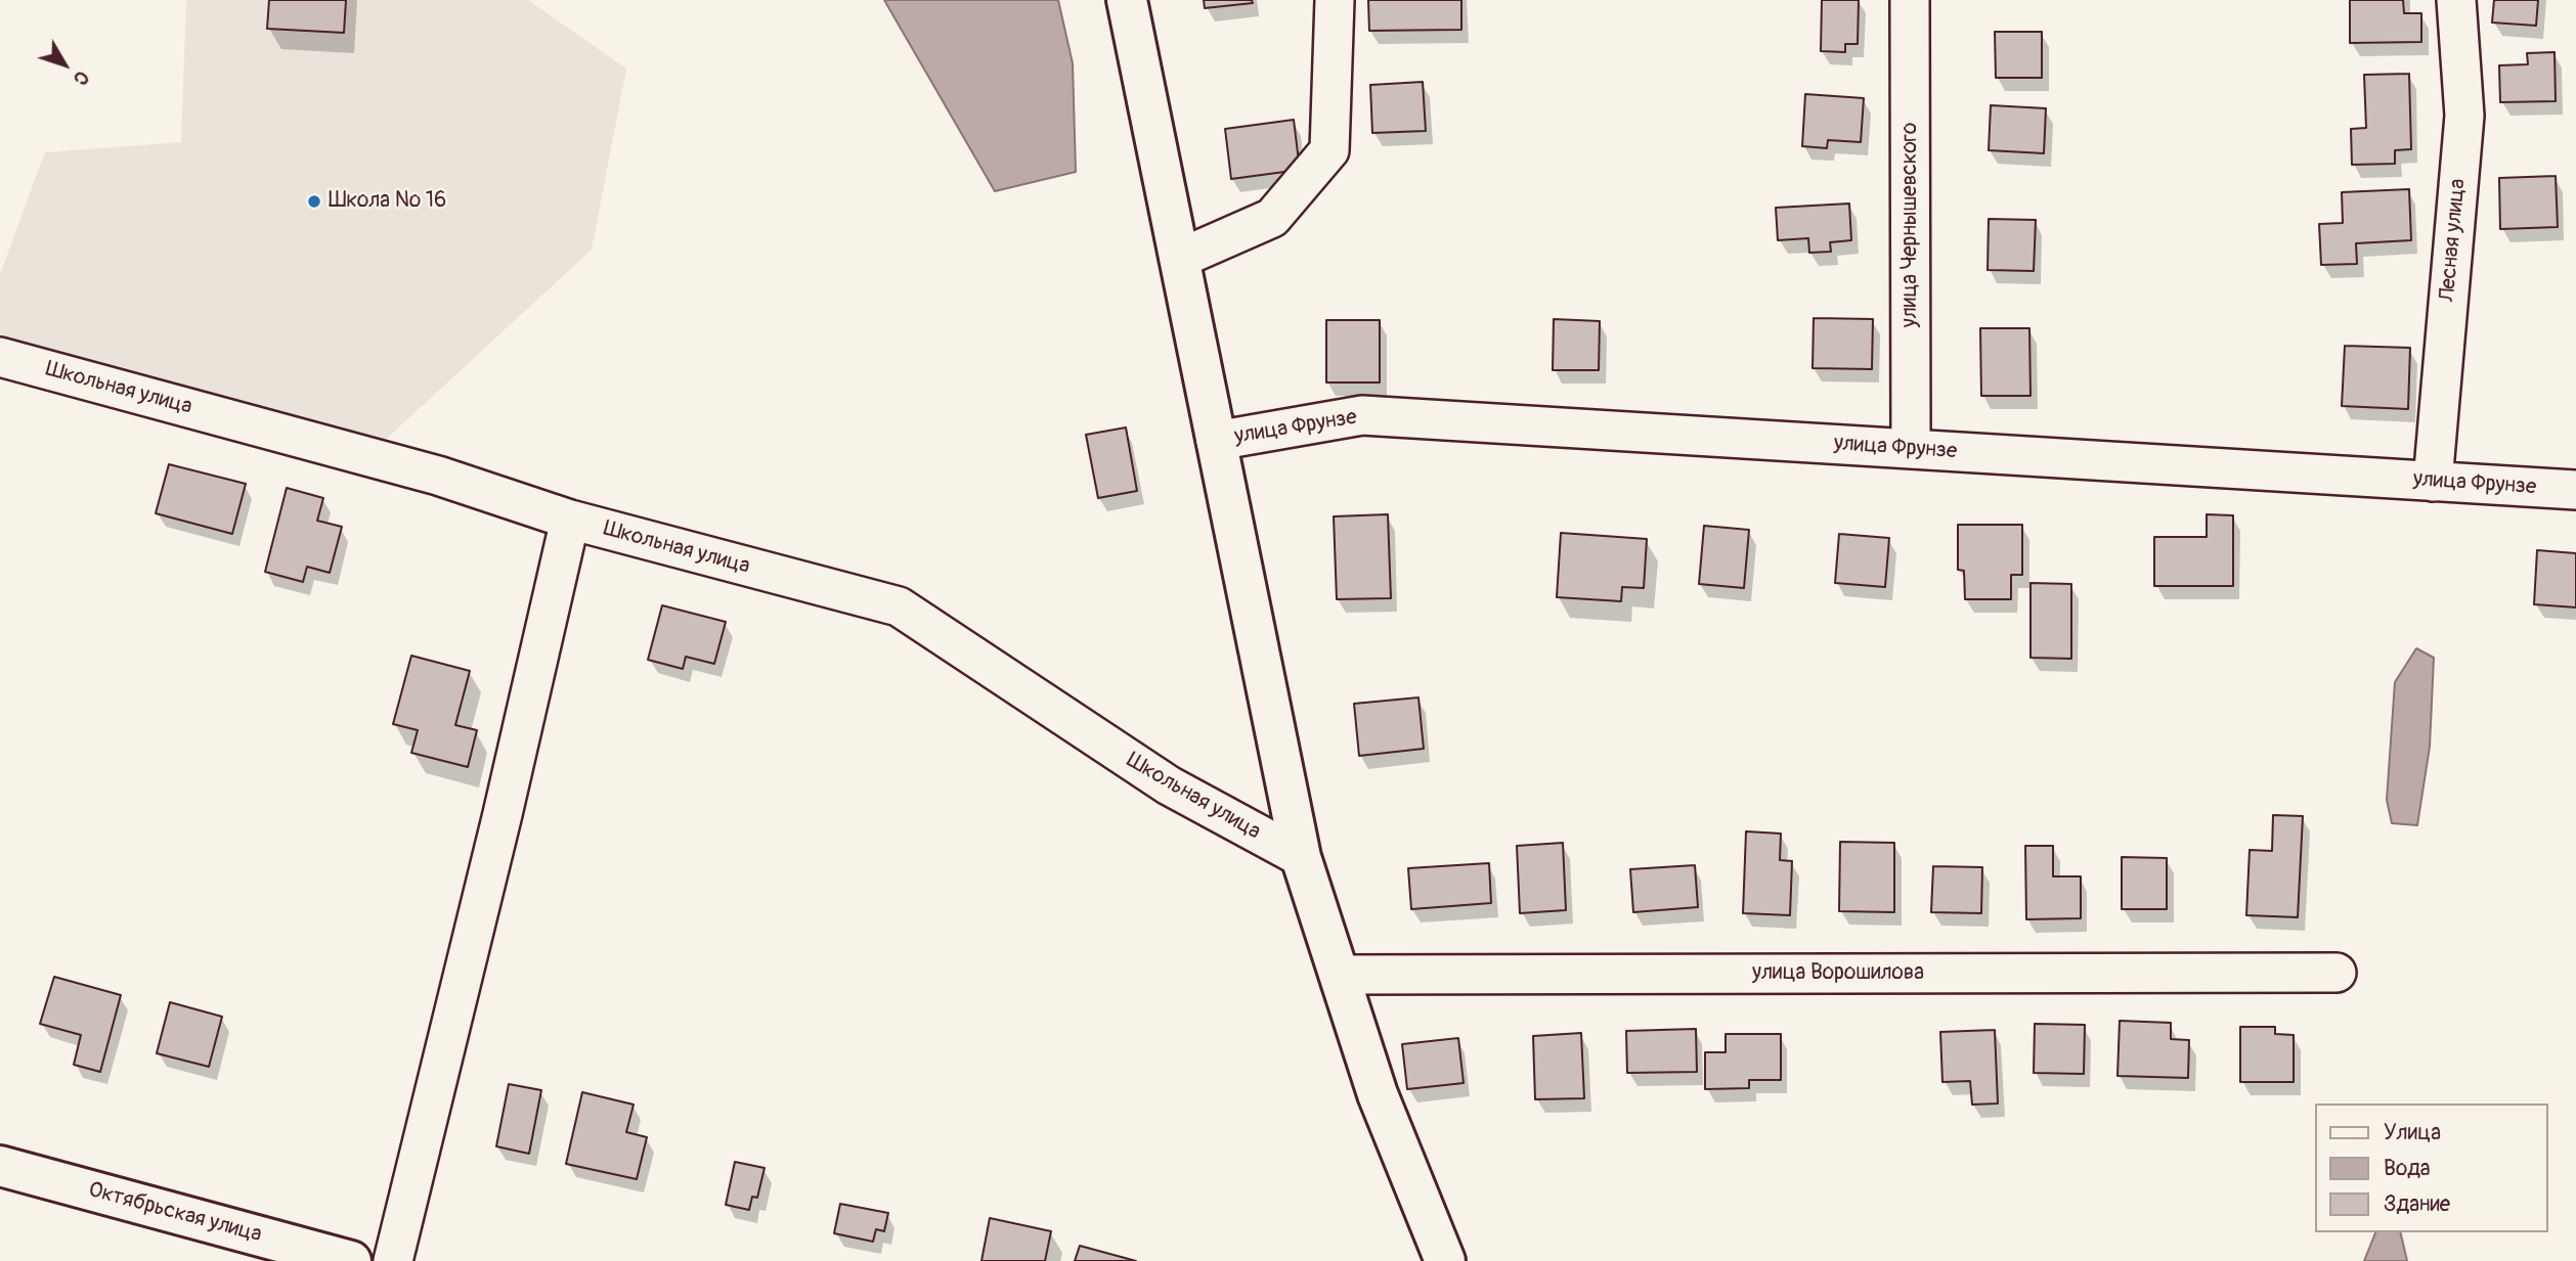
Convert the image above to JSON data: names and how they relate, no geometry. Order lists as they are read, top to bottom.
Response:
{
  "streets": {
    "street": [
      "улица Чернышевского",
      "Лесная улица",
      "Школьная улица",
      "улица Фрунзе",
      "улица Ворошилова",
      "Октябрьская улица"
    ]
  },
  "crossings": [
    ["улица Чернышевского", "улица Фрунзе"],
    ["Лесная улица", "улица Фрунзе"]
  ],
  "places": ["Школа № 16"],
  "legend": ["Улица", "Вода", "Здание"],
  "north": "bottom right"
}
